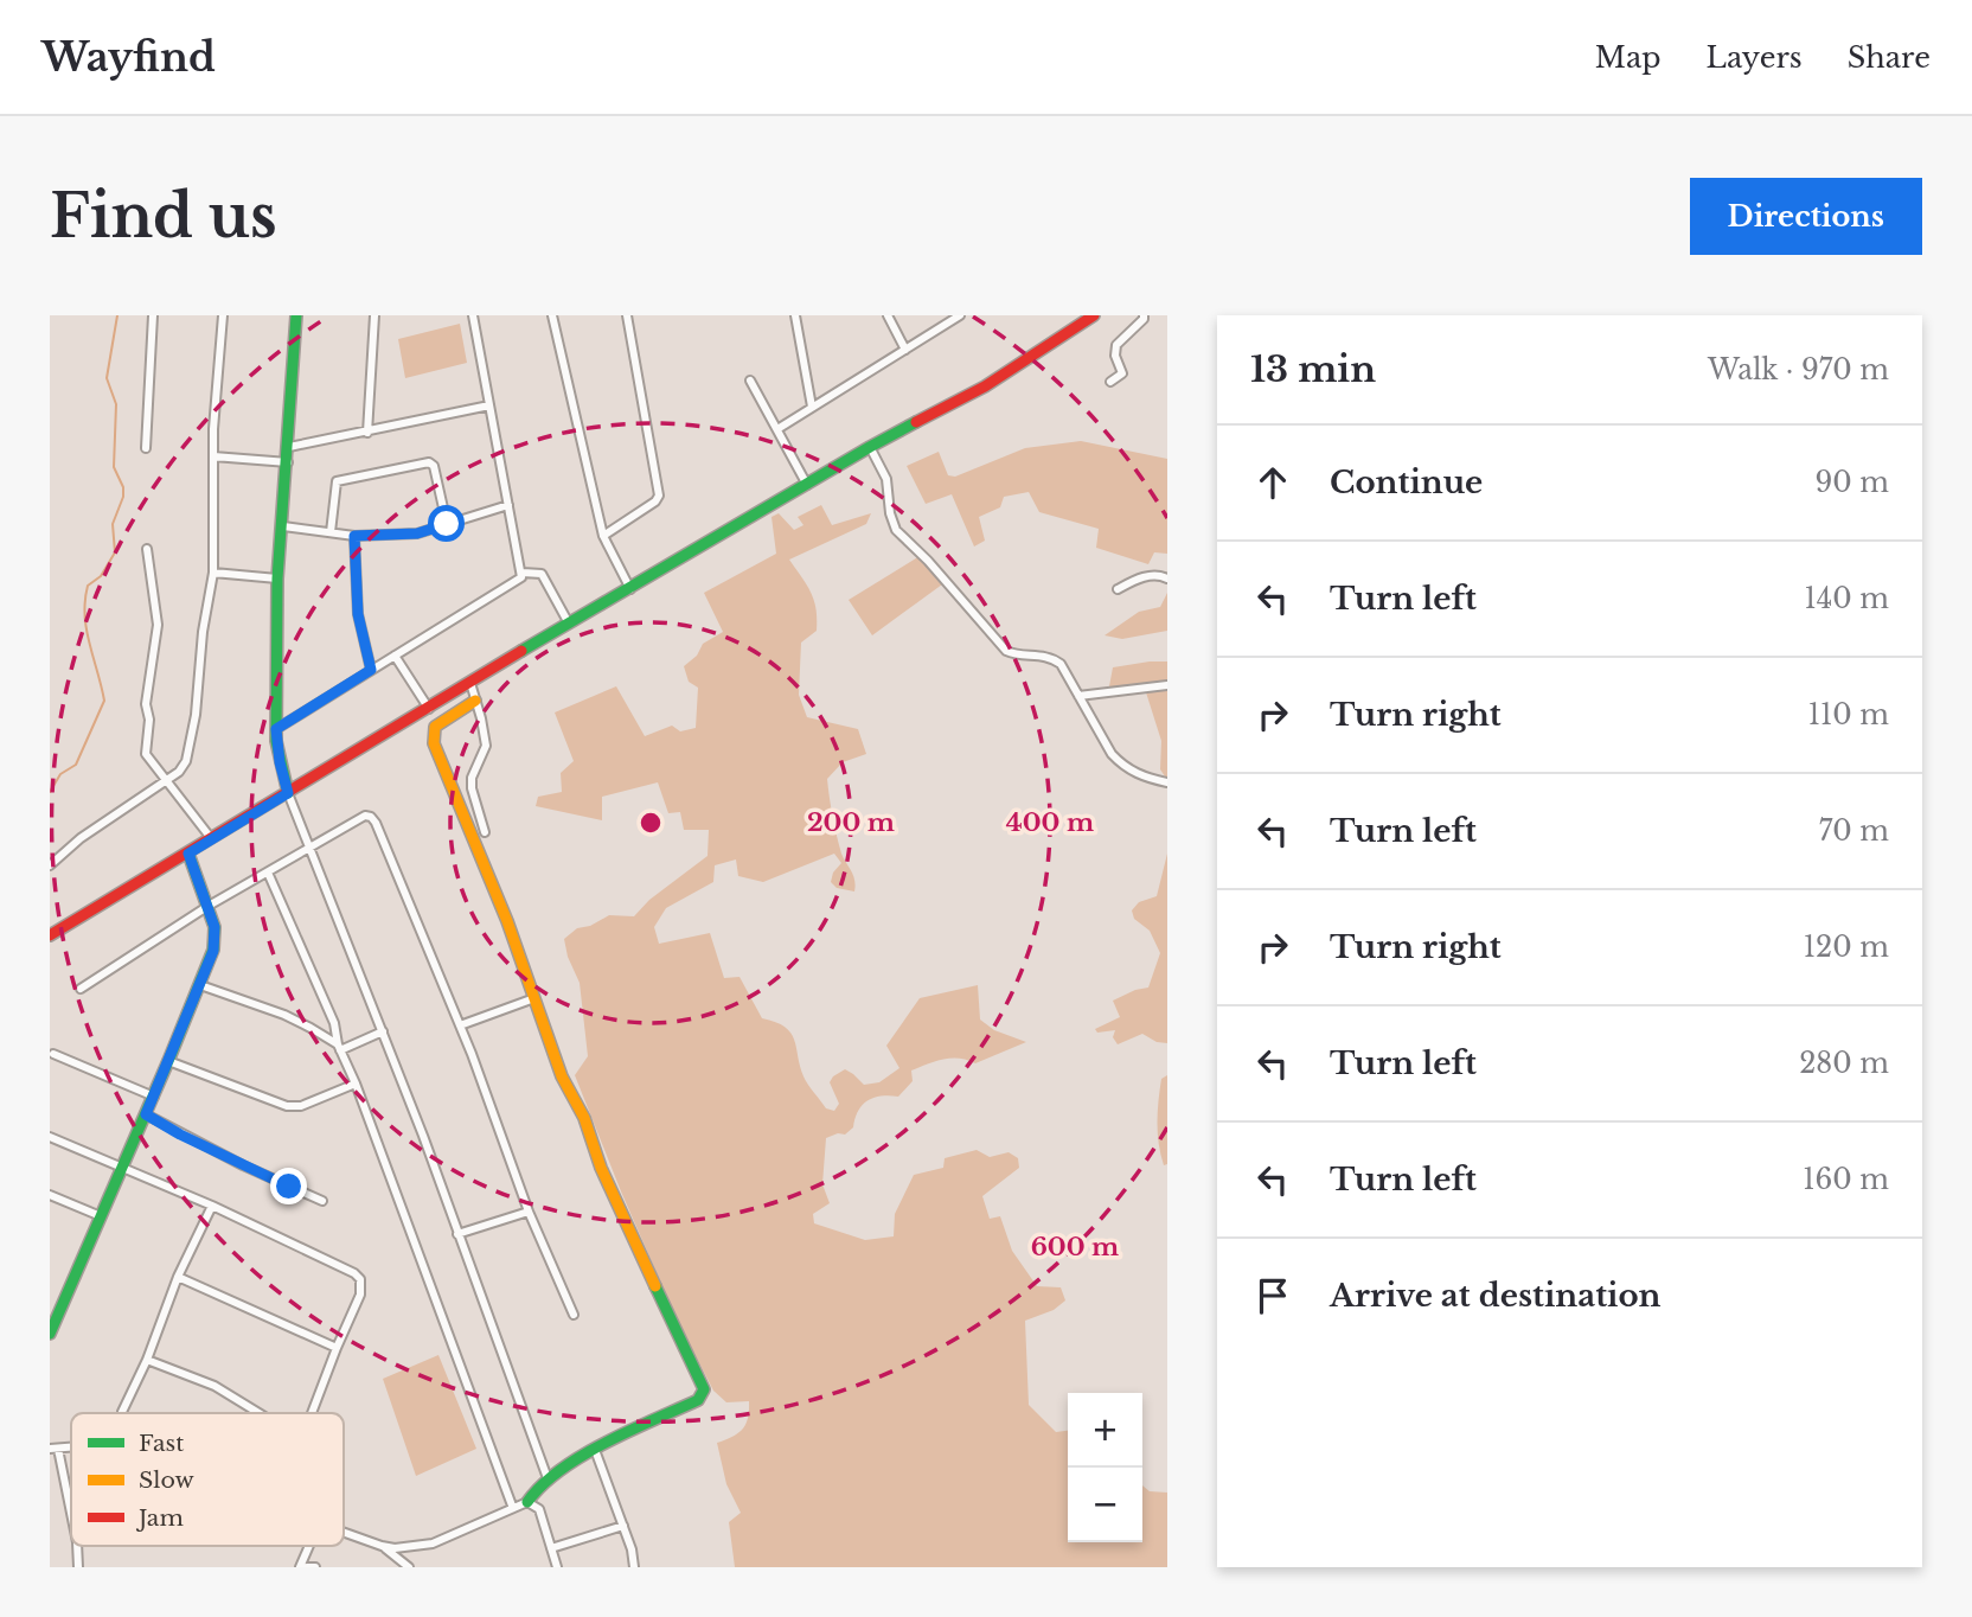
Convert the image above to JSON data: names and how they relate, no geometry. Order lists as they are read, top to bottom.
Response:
{
  "legend": ["Fast", "Slow", "Jam"],
  "page": {
    "header": "Wayfind",
    "nav": ["Map", "Layers", "Share"],
    "buttons": "Directions",
    "title": "Find us",
    "heading": ["13 min", "Walk · 970 m"],
    "list": [
      ["Continue", "90 m"],
      ["Turn left", "140 m"],
      ["Turn right", "110 m"],
      ["Turn left", "70 m"],
      ["Turn right", "120 m"],
      ["Turn left", "280 m"],
      ["Turn left", "160 m"],
      "Arrive at destination"
    ],
    "map_buttons": ["+", "−"]
  },
  "rings": ["200 m", "400 m", "600 m"]
}
